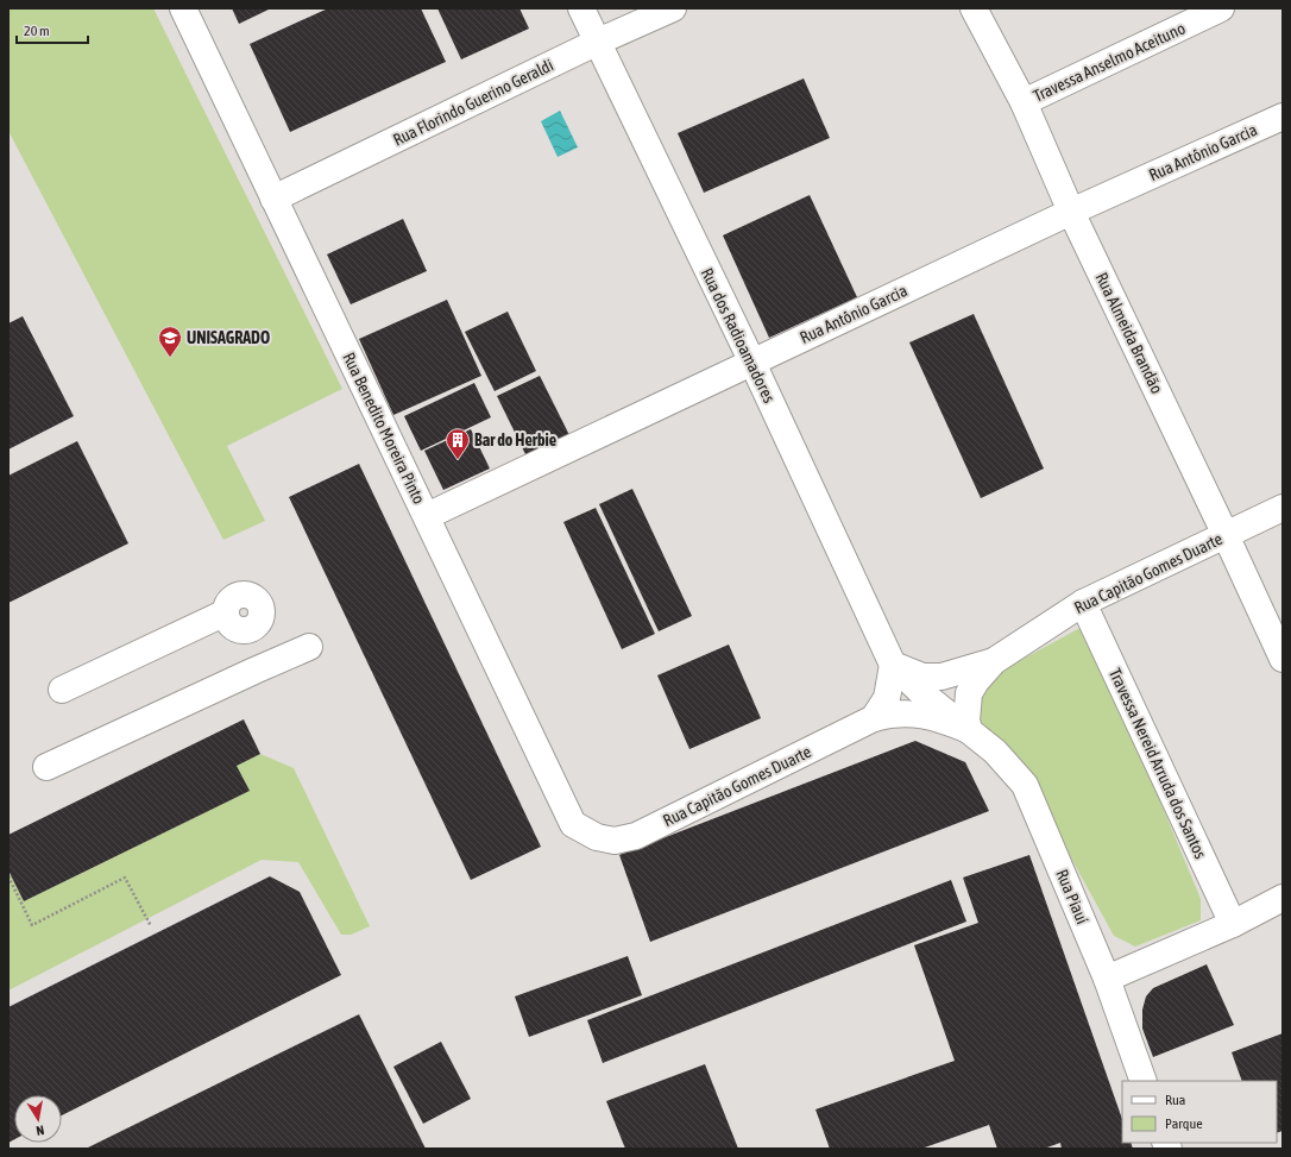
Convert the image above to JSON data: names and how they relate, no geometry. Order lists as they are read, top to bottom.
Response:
{
  "streets": {
    "street": [
      "Travessa Anselmo Aceituno",
      "Rua Florindo Guerino Geraldi",
      "Rua Antônio Garcia",
      "Rua Almeida Brandão",
      "Rua dos Radioamadores",
      "Rua Benedito Moreira Pinto",
      "Rua Capitão Gomes Duarte",
      "Travessa Nereid Arruda dos Santos",
      "Rua Piauí"
    ]
  },
  "crossings": [
    ["Travessa Anselmo Aceituno", "Rua Almeida Brandão"],
    ["Rua Florindo Guerino Geraldi", "Rua dos Radioamadores"],
    ["Rua Florindo Guerino Geraldi", "Rua Benedito Moreira Pinto"],
    ["Rua Antônio Garcia", "Rua Almeida Brandão"],
    ["Rua Antônio Garcia", "Rua dos Radioamadores"],
    ["Rua Antônio Garcia", "Rua Benedito Moreira Pinto"],
    ["Rua Almeida Brandão", "Rua Capitão Gomes Duarte"],
    ["Rua dos Radioamadores", "Rua Piauí"],
    ["Rua Benedito Moreira Pinto", "Rua Capitão Gomes Duarte"],
    ["Rua Capitão Gomes Duarte", "Travessa Nereid Arruda dos Santos"]
  ],
  "places": {
    "school or university": ["UNISAGRADO"],
    "building": ["Bar do Herbie"]
  },
  "legend": ["Rua", "Parque"],
  "scale_bar": "20 m",
  "north": "bottom"
}
